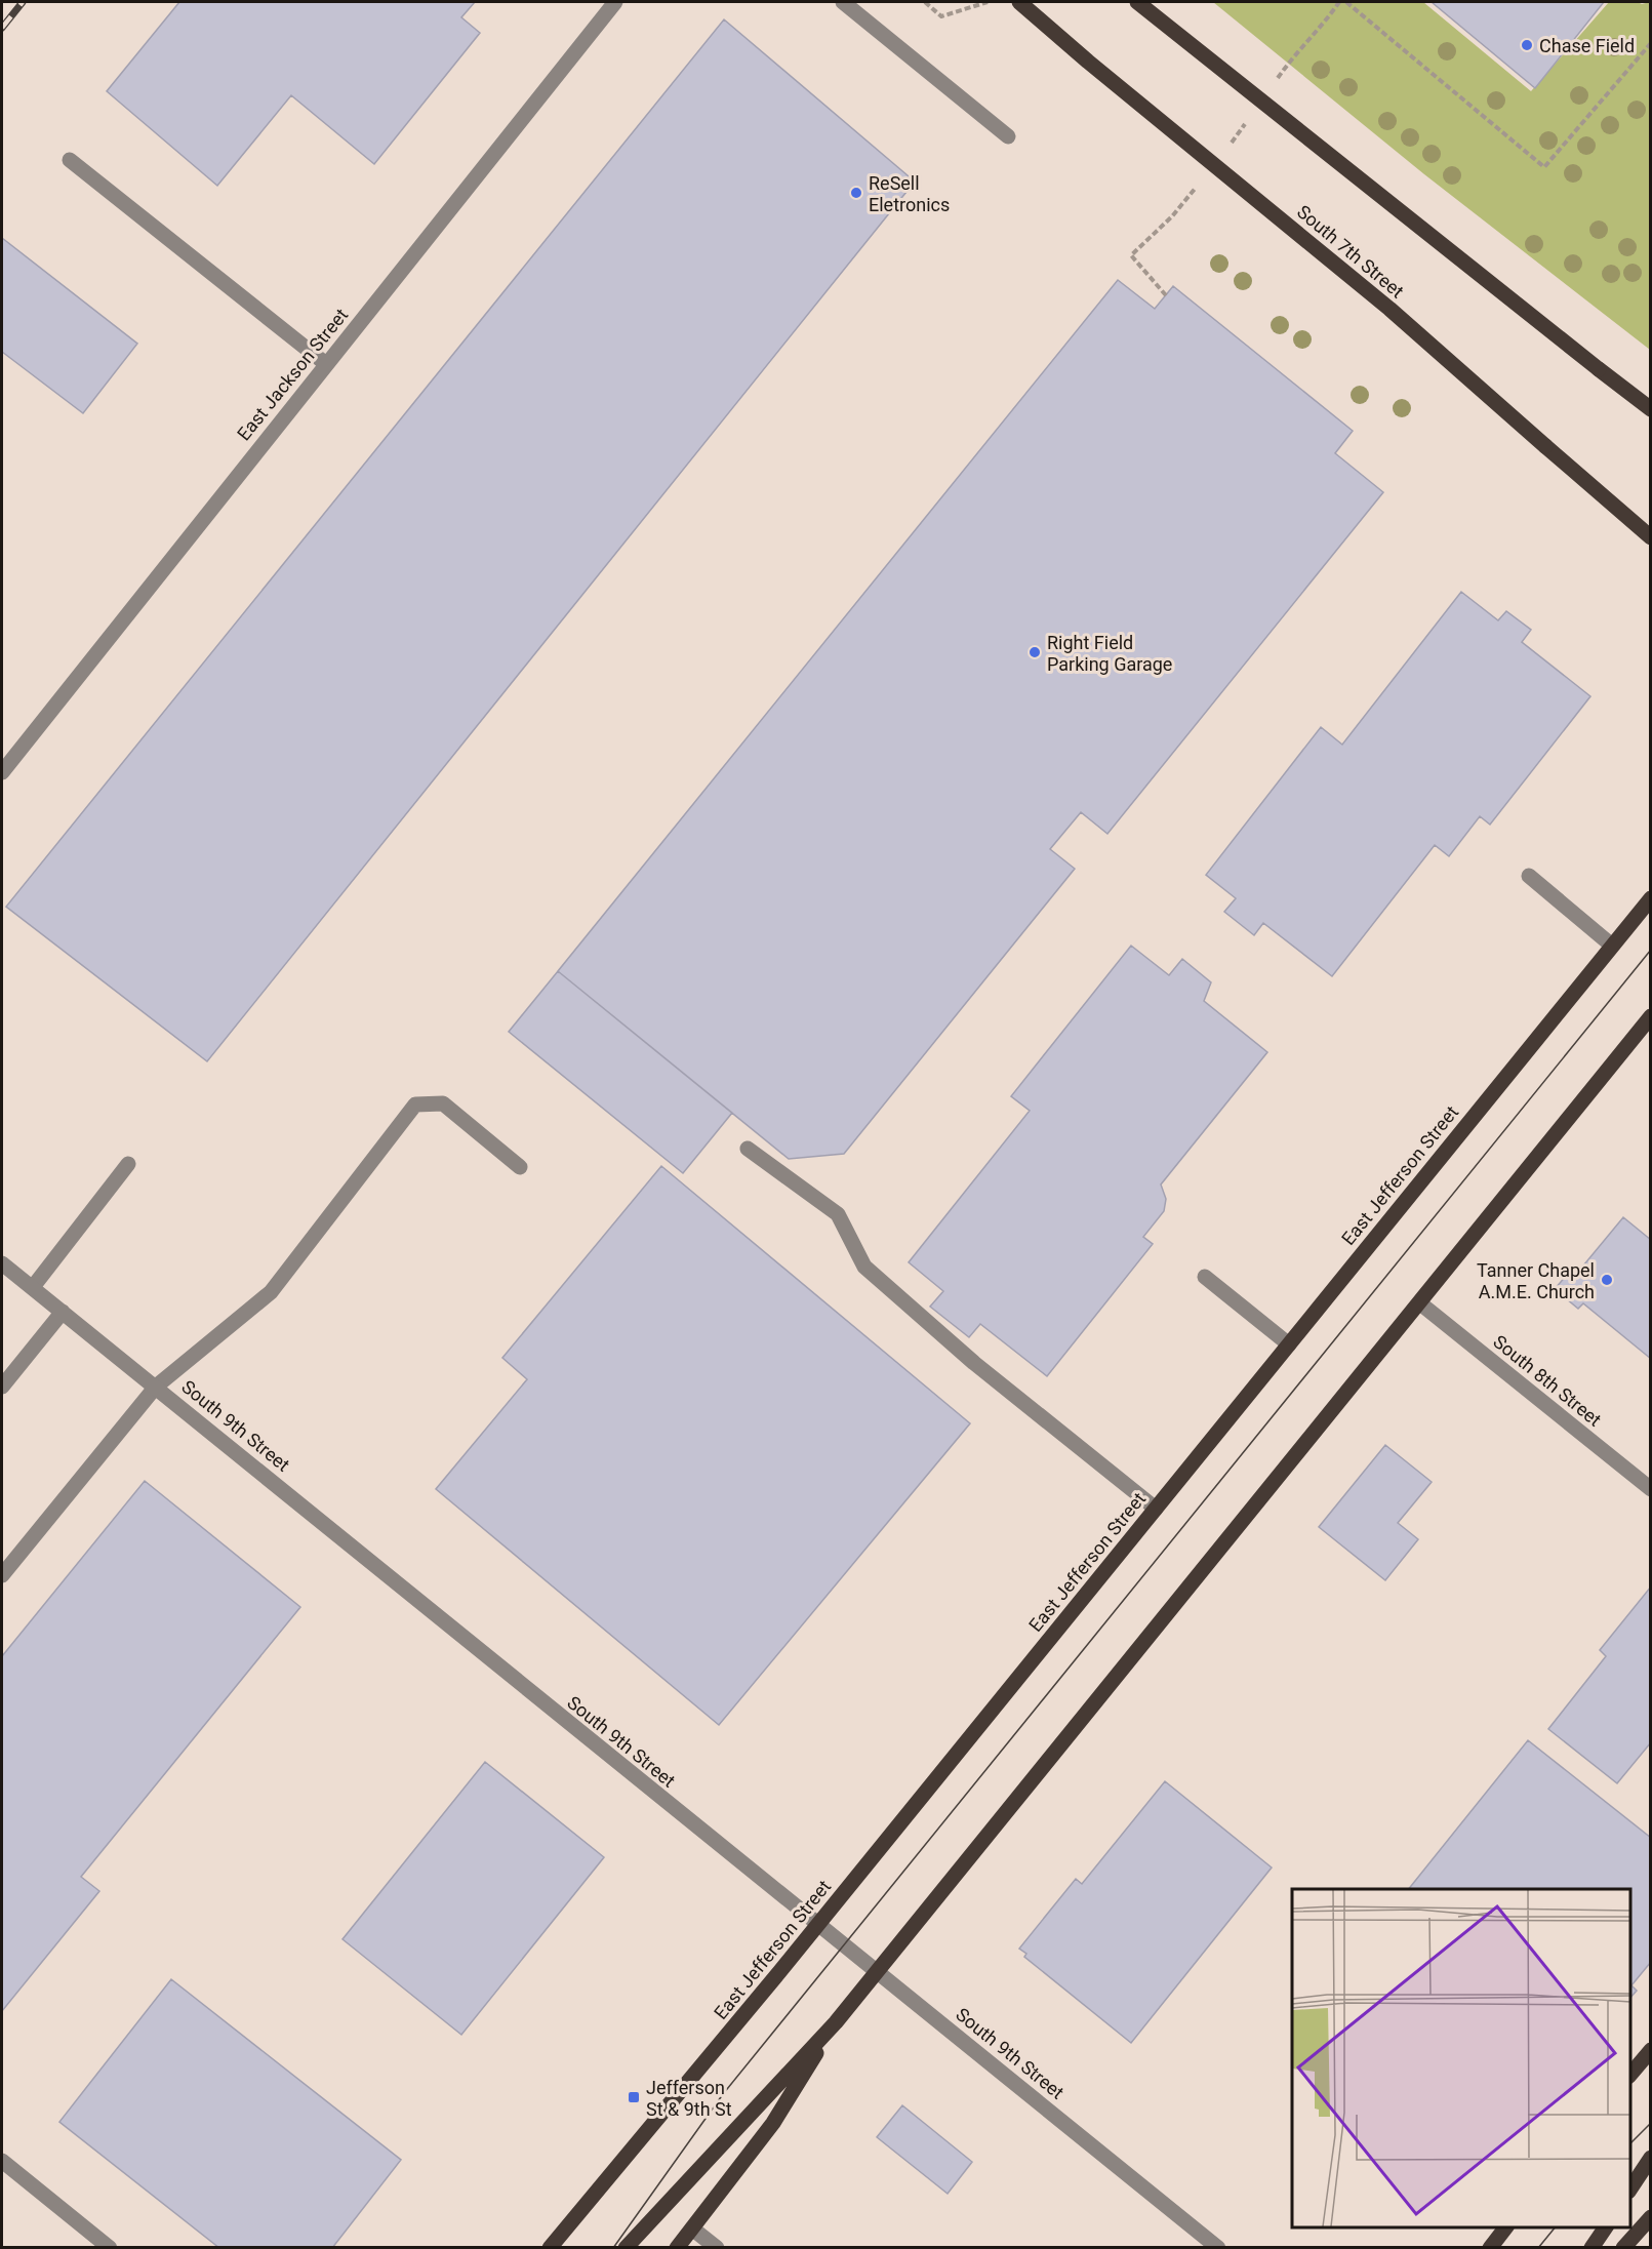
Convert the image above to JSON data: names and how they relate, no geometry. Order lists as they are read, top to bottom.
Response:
{
  "streets": {
    "main road": ["South 7th Street", "East Jefferson Street"],
    "street": ["East Jackson Street", "South 8th Street", "South 9th Street"]
  },
  "crossings": [
    ["East Jefferson Street", "South 9th Street"]
  ],
  "places": {
    "other": [
      "Chase Field",
      "ReSell Eletronics",
      "Right Field Parking Garage",
      "Tanner Chapel A.M.E. Church"
    ],
    "transit": ["Jefferson St & 9th St"]
  }
}
